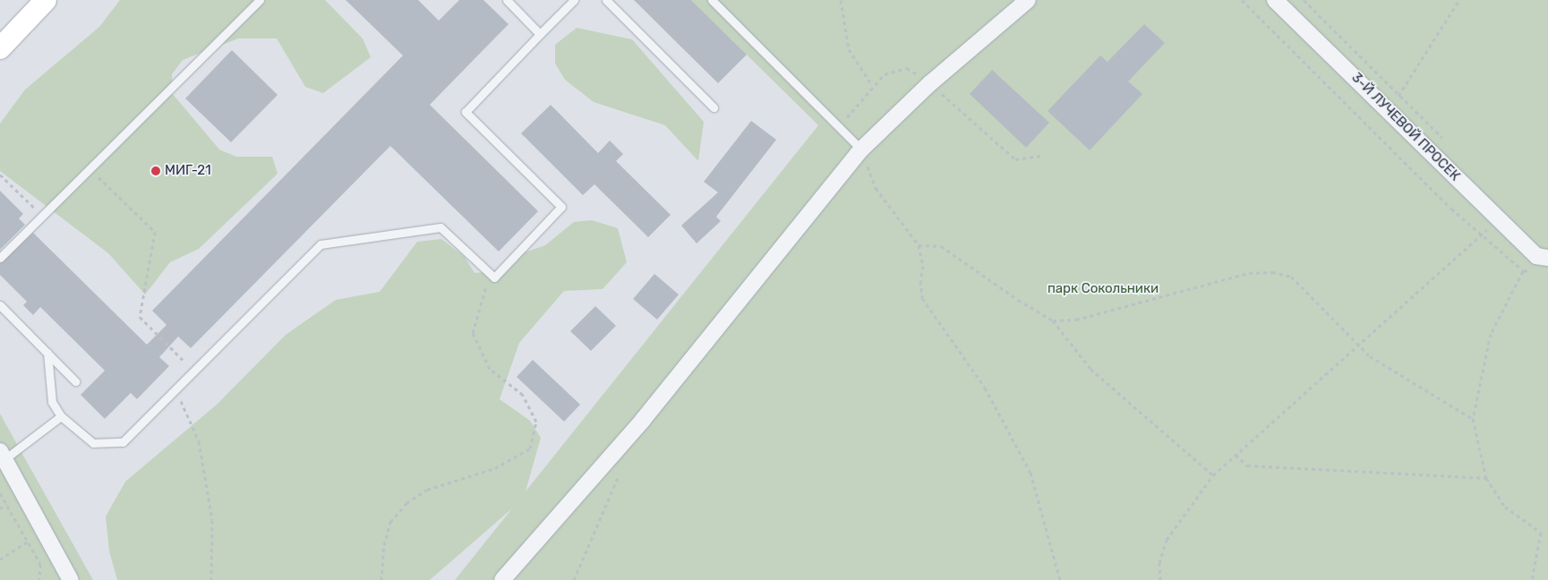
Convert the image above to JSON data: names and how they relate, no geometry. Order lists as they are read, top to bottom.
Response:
{
  "streets": {
    "street": ["3-Й ЛУЧЕВОЙ ПРОСЕК"]
  },
  "parks": ["парк Сокольники"],
  "places": ["МИГ-21"]
}
